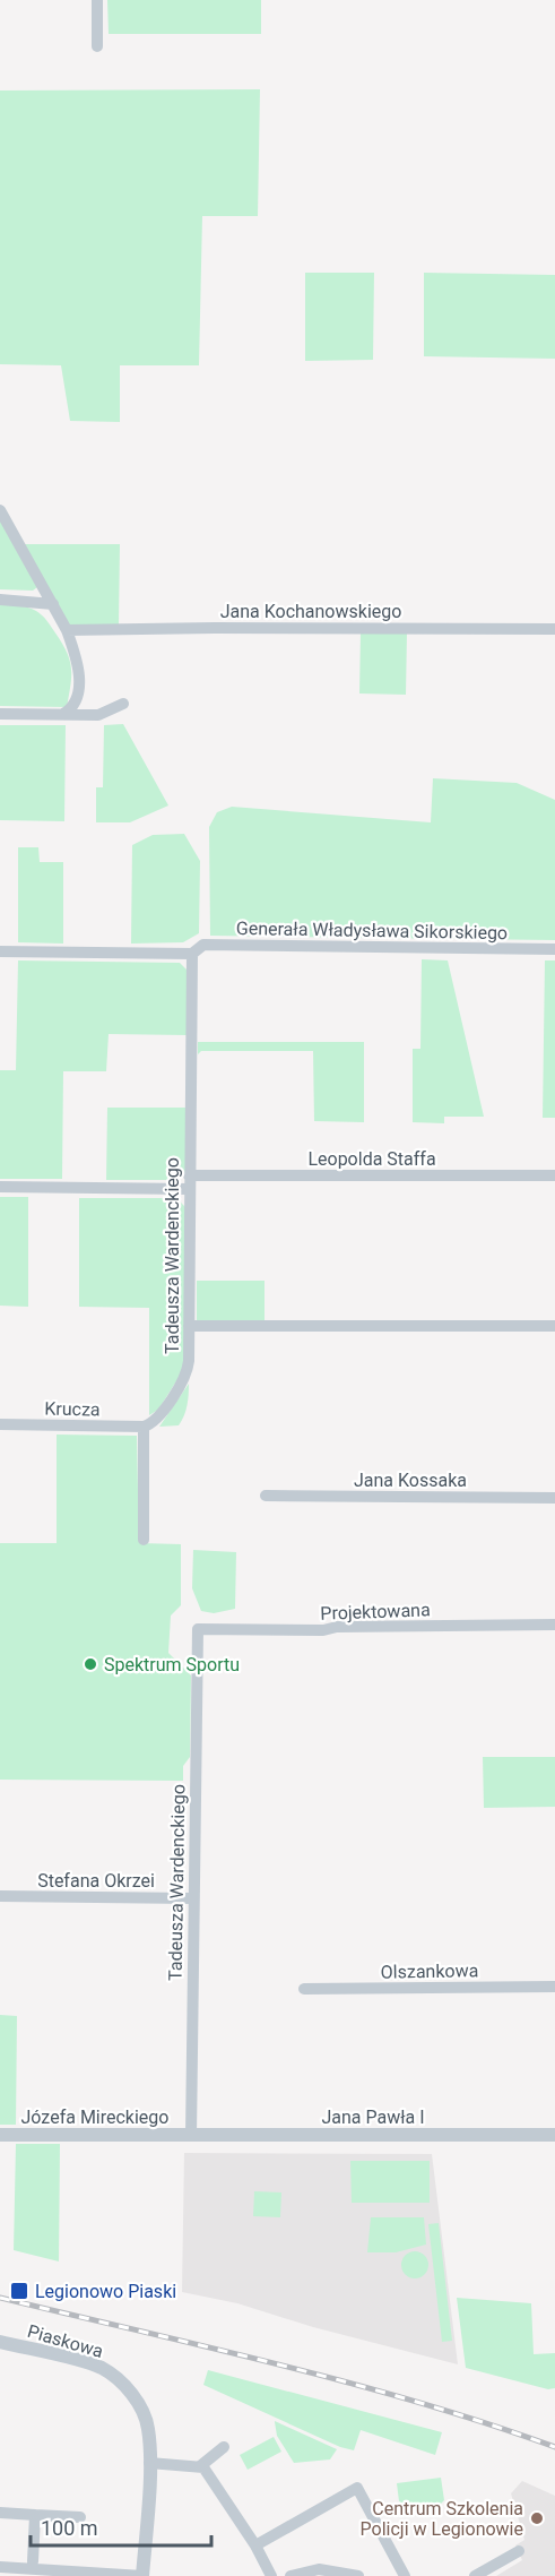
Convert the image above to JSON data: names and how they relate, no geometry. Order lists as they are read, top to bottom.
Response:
{
  "streets": {
    "street": [
      "Jana Kochanowskiego",
      "Generała Władysława Sikorskiego",
      "Leopolda Staffa",
      "Tadeusza Wardenckiego",
      "Krucza",
      "Jana Kossaka",
      "Projektowana",
      "Stefana Okrzei",
      "Olszankowa",
      "Józefa Mireckiego",
      "Jana Pawła I",
      "Piaskowa"
    ]
  },
  "crossings": [
    ["Generała Władysława Sikorskiego", "Tadeusza Wardenckiego"],
    ["Leopolda Staffa", "Tadeusza Wardenckiego"],
    ["Tadeusza Wardenckiego", "Krucza"],
    ["Tadeusza Wardenckiego", "Projektowana"],
    ["Tadeusza Wardenckiego", "Stefana Okrzei"],
    ["Tadeusza Wardenckiego", "Józefa Mireckiego"],
    ["Tadeusza Wardenckiego", "Jana Pawła I"],
    ["Józefa Mireckiego", "Jana Pawła I"]
  ],
  "places": {
    "other": ["Spektrum Sportu", "Centrum Szkolenia Policji w Legionowie"],
    "transit": ["Legionowo Piaski"]
  },
  "scale_bar": "100 m"
}
